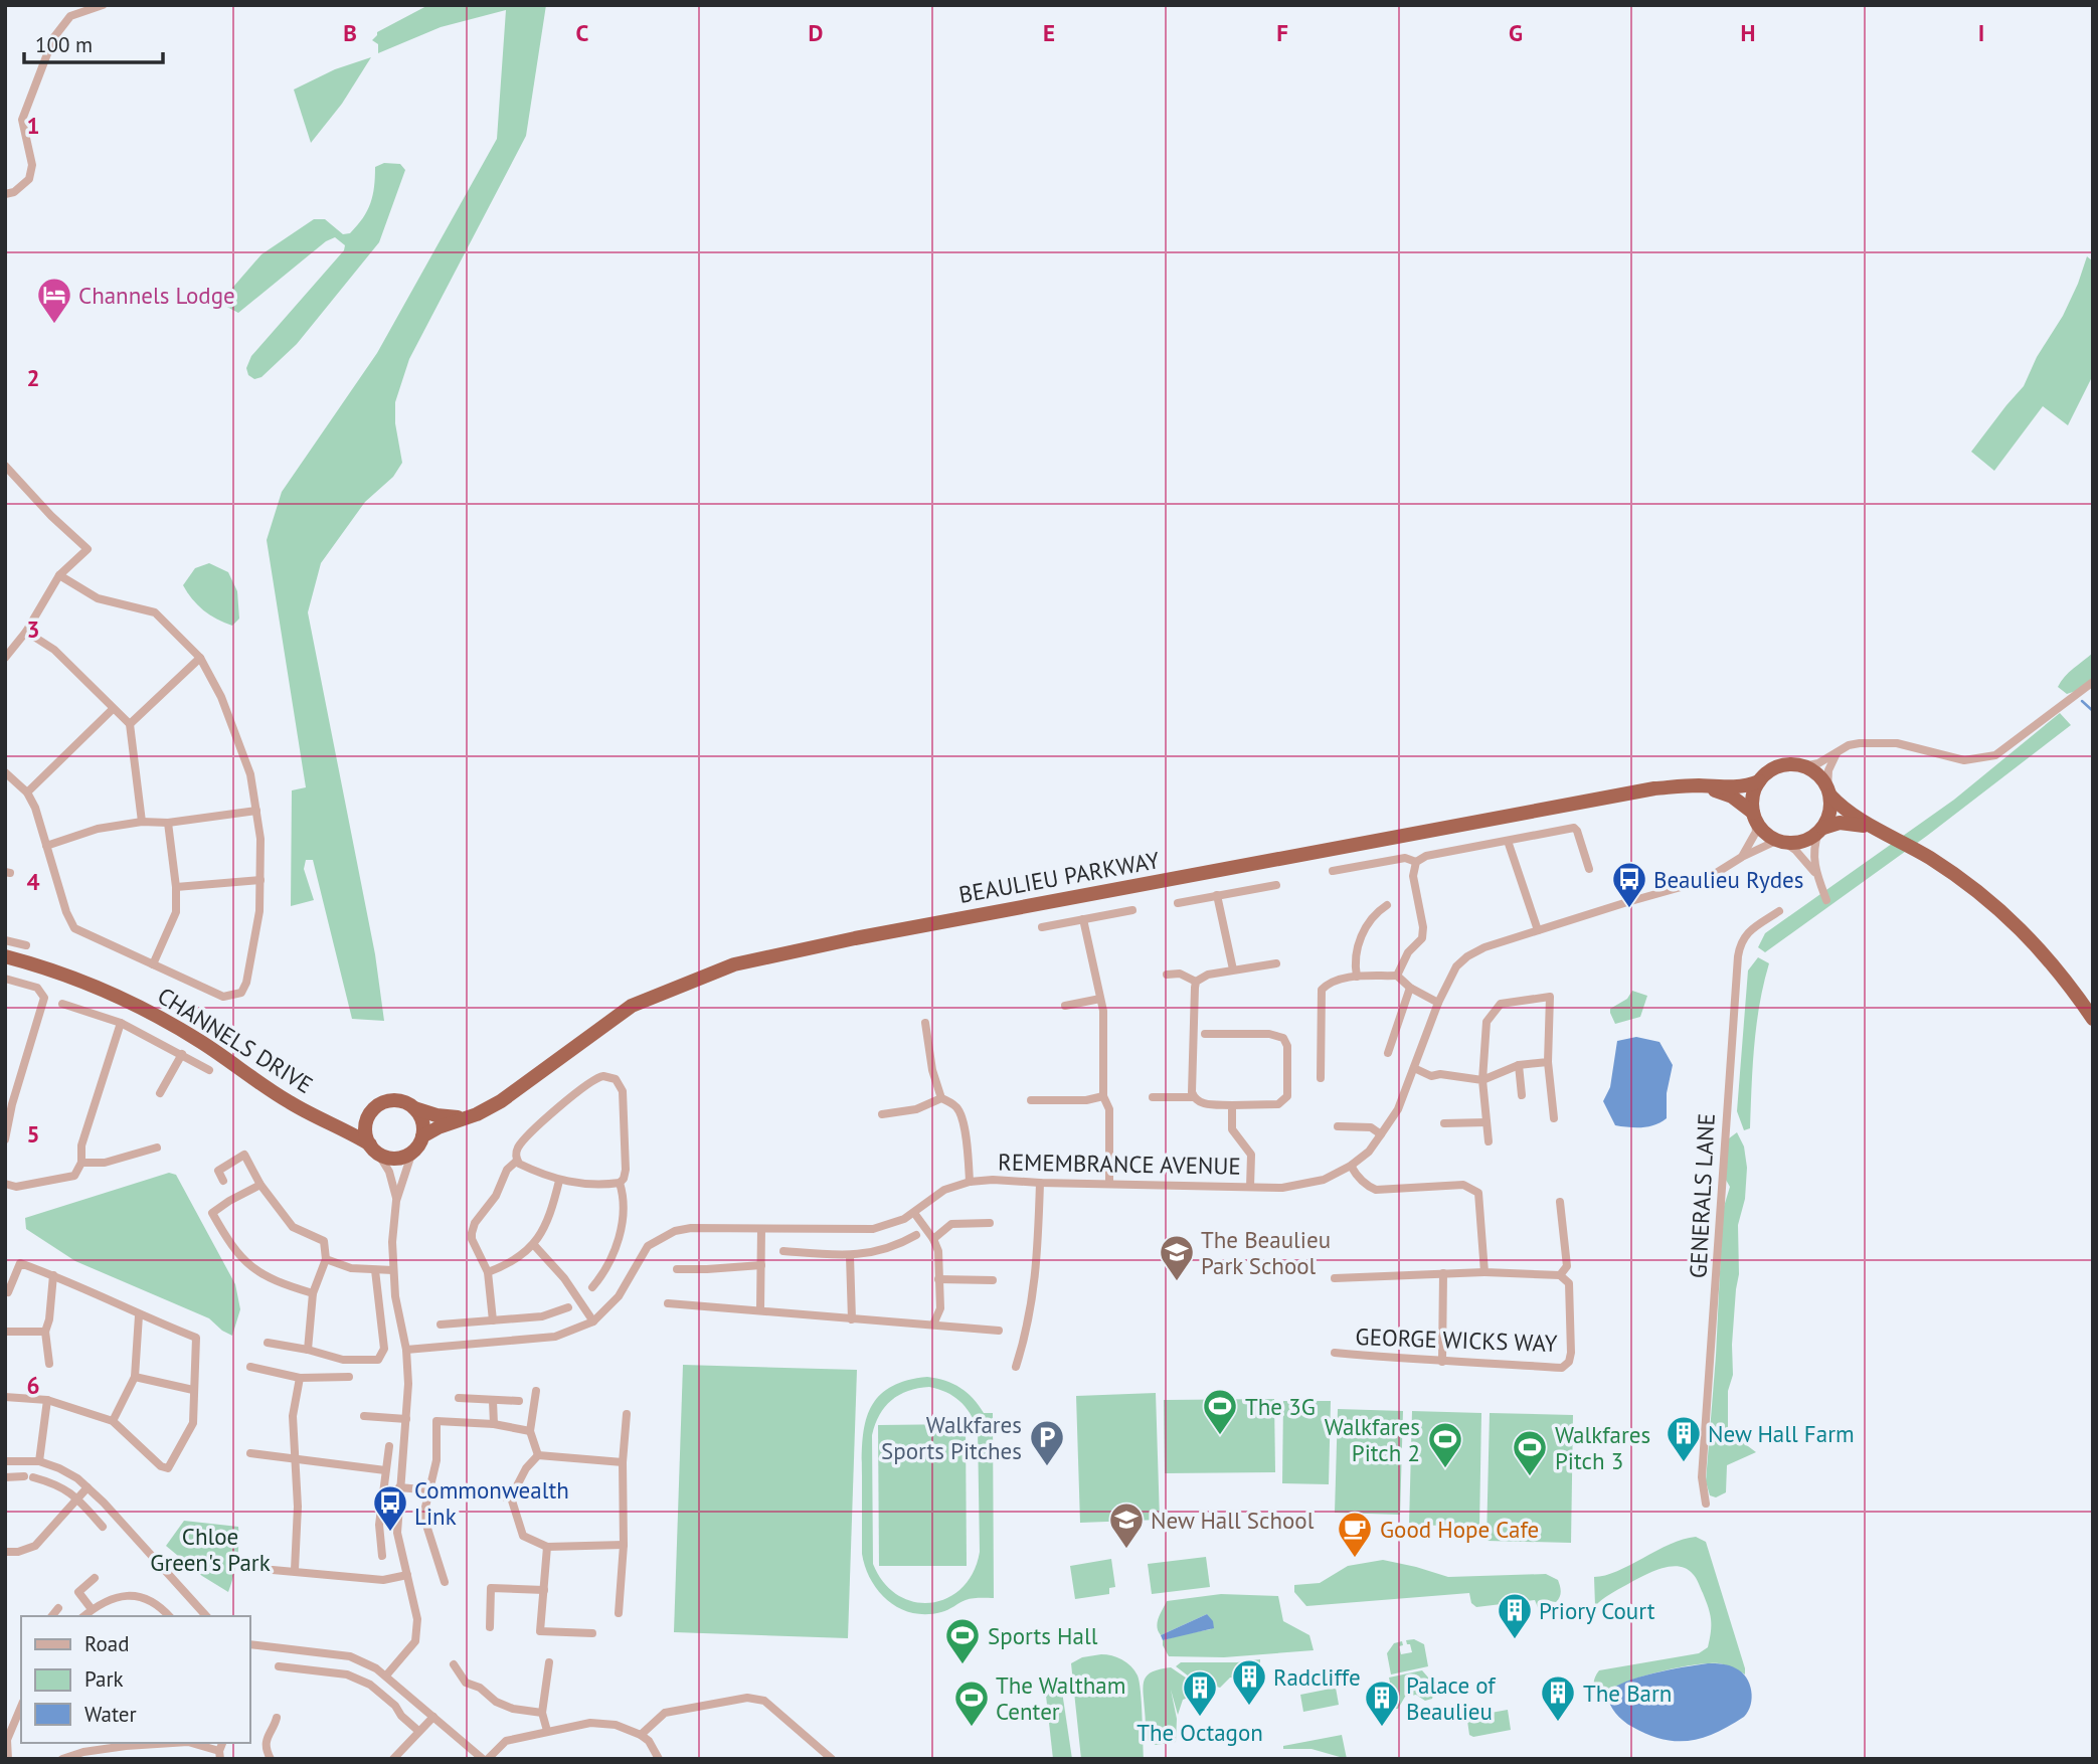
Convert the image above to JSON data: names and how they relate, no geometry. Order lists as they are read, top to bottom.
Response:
{
  "streets": {
    "highway": ["BEAULIEU PARKWAY", "CHANNELS DRIVE"],
    "street": ["REMEMBRANCE AVENUE", "GENERALS LANE", "GEORGE WICKS WAY"]
  },
  "crossings": [
    ["BEAULIEU PARKWAY", "CHANNELS DRIVE"],
    ["BEAULIEU PARKWAY", "REMEMBRANCE AVENUE"]
  ],
  "parks": ["Chloe Green's Park"],
  "places": {
    "hotel": ["Channels Lodge"],
    "bus stop": ["Beaulieu Rydes", "Commonwealth Link"],
    "school or university": ["The Beaulieu Park School", "New Hall School"],
    "sports": [
      "The 3G",
      "Walkfares Pitch 2",
      "Walkfares Pitch 3",
      "Sports Hall",
      "The Waltham Center"
    ],
    "building": [
      "New Hall Farm",
      "Priory Court",
      "Radcliffe",
      "The Octagon",
      "The Barn",
      "Palace of Beaulieu"
    ],
    "parking": ["Walkfares Sports Pitches"],
    "cafe": ["Good Hope Cafe"]
  },
  "legend": ["Road", "Park", "Water"],
  "scale_bar": "100 m",
  "grid": {
    "columns": [
      "B",
      "C",
      "D",
      "E",
      "F",
      "G",
      "H",
      "I"
    ],
    "rows": [
      "1",
      "2",
      "3",
      "4",
      "5",
      "6"
    ]
  }
}
